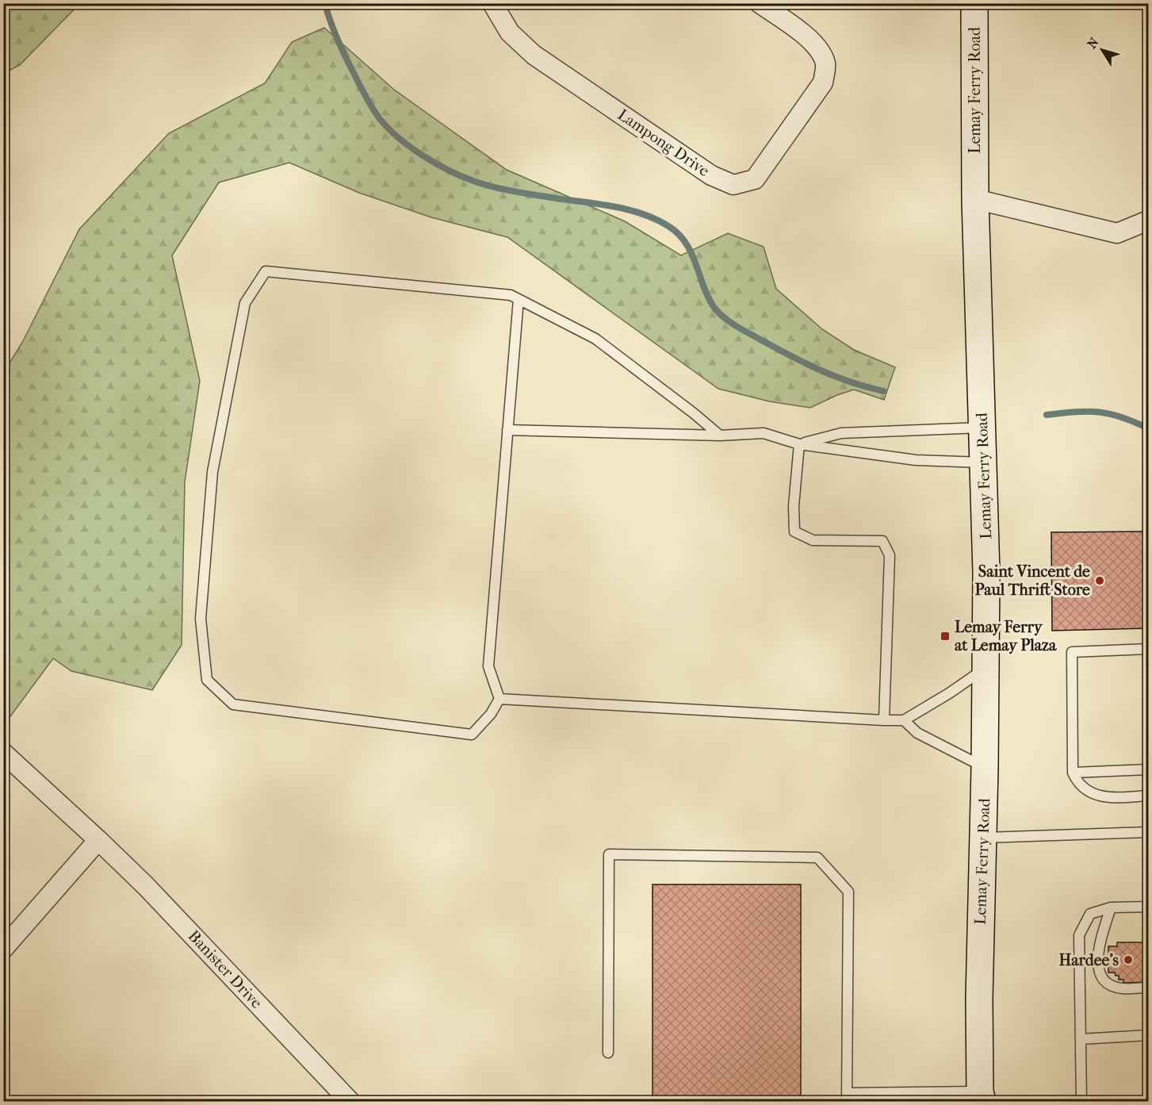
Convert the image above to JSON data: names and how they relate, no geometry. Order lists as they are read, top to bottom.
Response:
{
  "streets": {
    "main road": ["Lemay Ferry Road"],
    "street": ["Lampong Drive", "Banister Drive"]
  },
  "places": {
    "other": ["Saint Vincent de Paul Thrift Store", "Hardee's"],
    "transit": ["Lemay Ferry at Lemay Plaza"]
  },
  "north": "top left"
}
